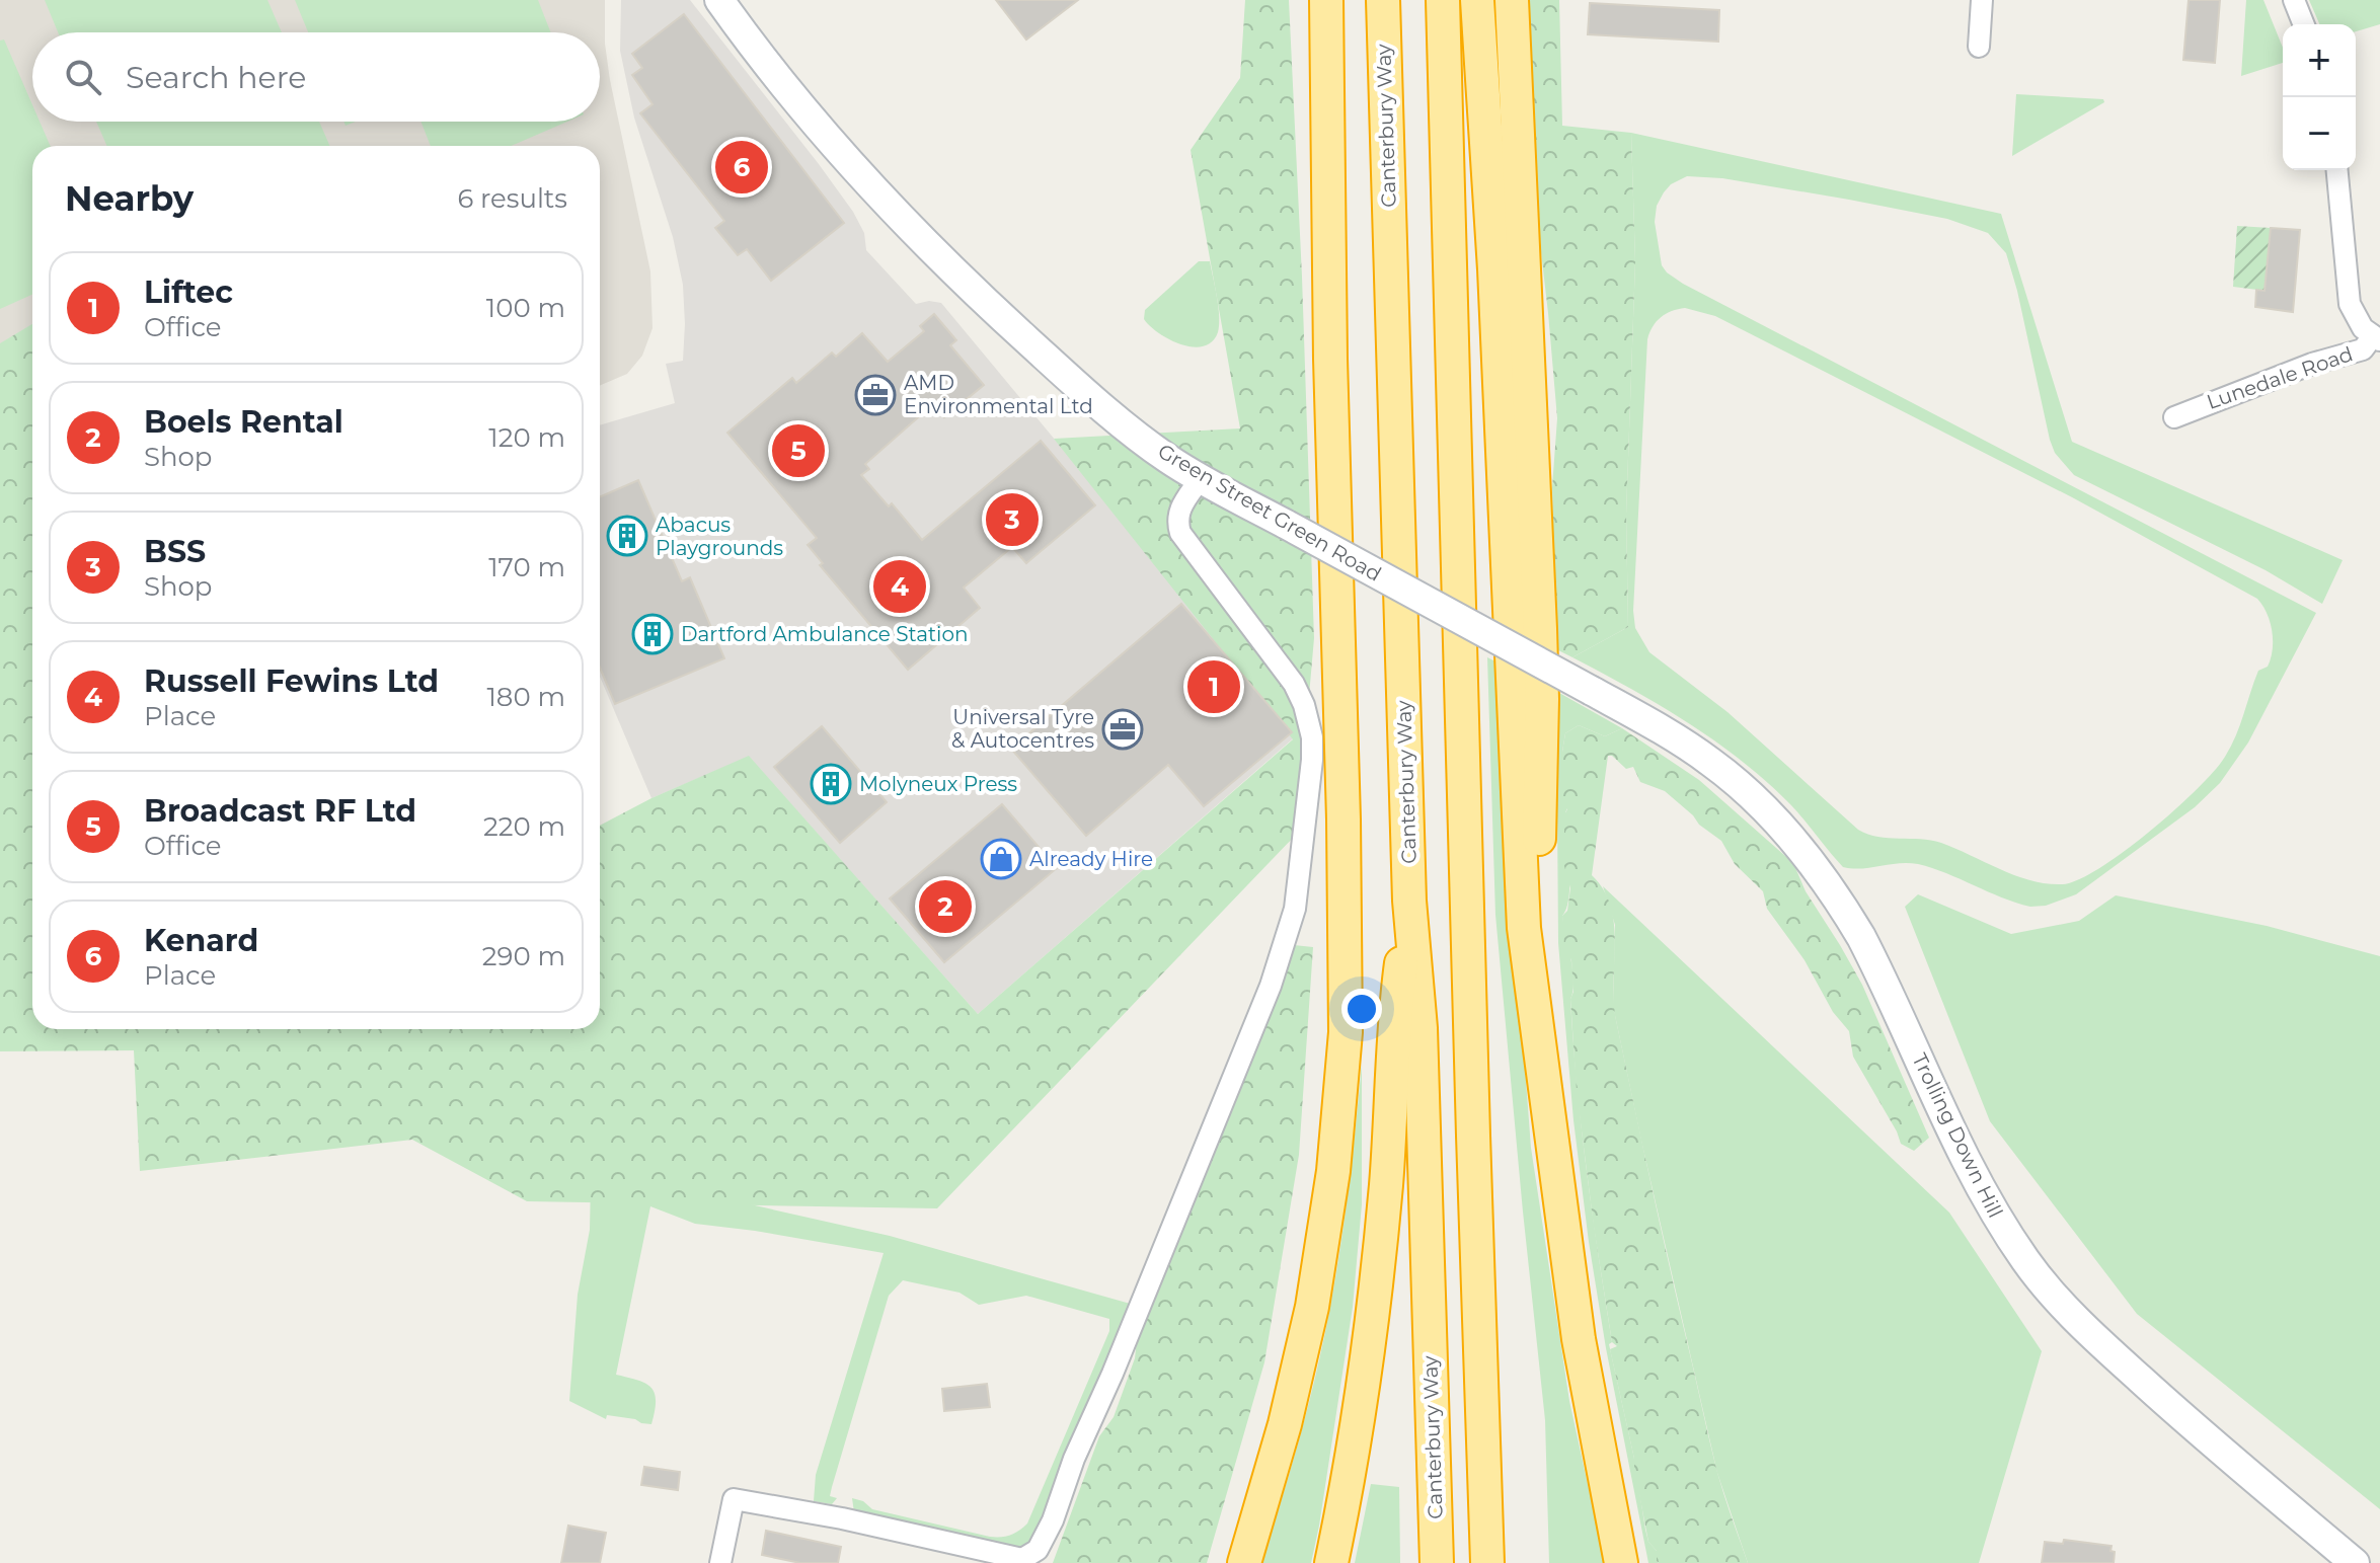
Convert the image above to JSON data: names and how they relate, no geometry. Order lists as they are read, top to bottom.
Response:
{
  "streets": {
    "highway": ["Canterbury Way"],
    "main road": ["Green Street Green Road", "Trolling Down Hill"],
    "street": ["Lunedale Road"]
  },
  "crossings": [
    ["Green Street Green Road", "Trolling Down Hill"]
  ],
  "places": {
    "office": ["AMD Environmental Ltd", "Universal Tyre & Autocentres"],
    "building": ["Abacus Playgrounds", "Dartford Ambulance Station", "Molyneux Press"],
    "shop": ["Already Hire"]
  },
  "page": {
    "map_buttons": ["+", "−"],
    "search": "Search here",
    "pins": [
      "6",
      "5",
      "3",
      "4",
      "1",
      "2"
    ],
    "heading": ["Nearby", "6 results"],
    "list": [
      {
        "mark": "1",
        "name": "Liftec",
        "note": "Office",
        "value": "100 m"
      },
      {
        "mark": "2",
        "name": "Boels Rental",
        "note": "Shop",
        "value": "120 m"
      },
      {
        "mark": "3",
        "name": "BSS",
        "note": "Shop",
        "value": "170 m"
      },
      {
        "mark": "4",
        "name": "Russell Fewins Ltd",
        "note": "Place",
        "value": "180 m"
      },
      {
        "mark": "5",
        "name": "Broadcast RF Ltd",
        "note": "Office",
        "value": "220 m"
      },
      {
        "mark": "6",
        "name": "Kenard",
        "note": "Place",
        "value": "290 m"
      }
    ]
  }
}
